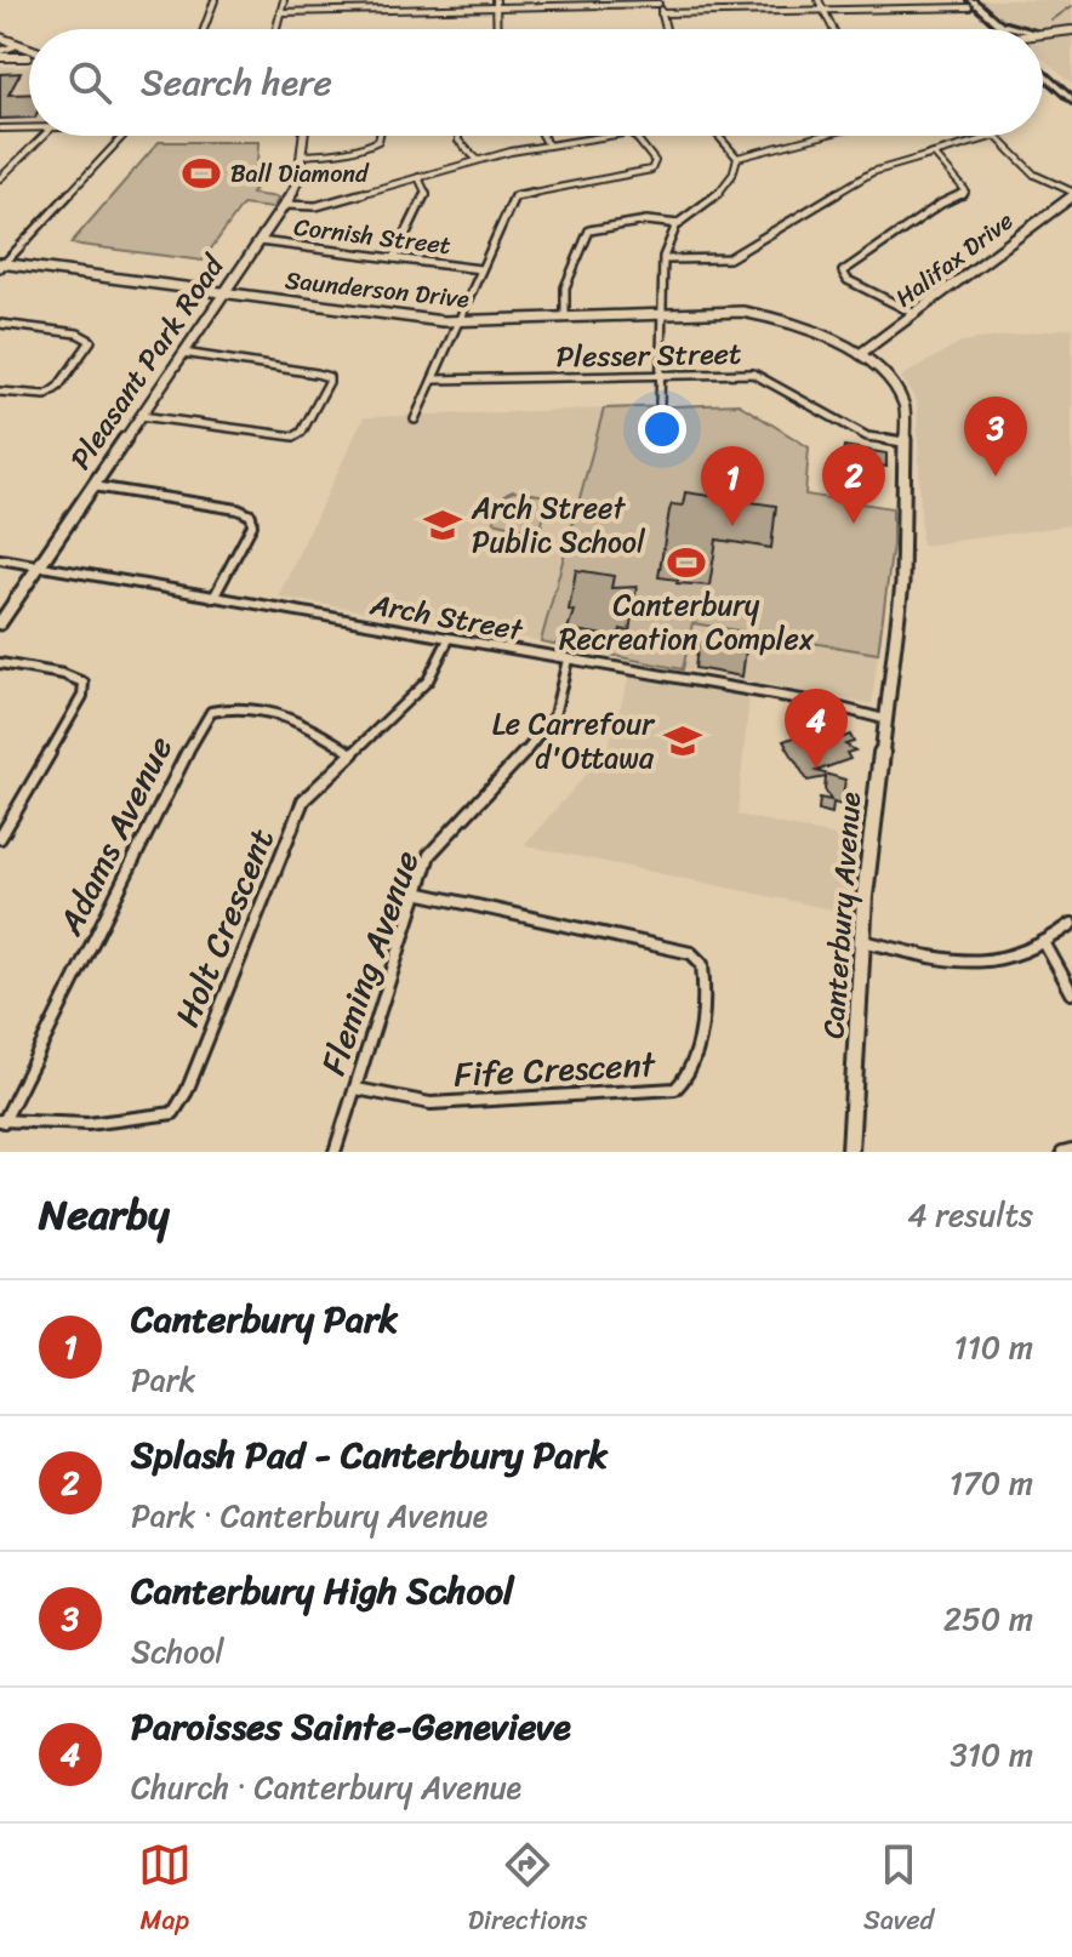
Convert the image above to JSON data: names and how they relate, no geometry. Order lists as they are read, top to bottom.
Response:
{
  "streets": {
    "street": [
      "Cornish Street",
      "Halifax Drive",
      "Saunderson Drive",
      "Plesser Street",
      "Pleasant Park Road",
      "Arch Street",
      "Adams Avenue",
      "Canterbury Avenue",
      "Holt Crescent",
      "Fleming Avenue",
      "Fife Crescent"
    ]
  },
  "crossings": [
    ["Cornish Street", "Pleasant Park Road"],
    ["Halifax Drive", "Saunderson Drive"],
    ["Halifax Drive", "Canterbury Avenue"],
    ["Saunderson Drive", "Pleasant Park Road"],
    ["Saunderson Drive", "Canterbury Avenue"],
    ["Plesser Street", "Canterbury Avenue"],
    ["Pleasant Park Road", "Arch Street"],
    ["Arch Street", "Canterbury Avenue"],
    ["Arch Street", "Holt Crescent"],
    ["Arch Street", "Fleming Avenue"],
    ["Adams Avenue", "Holt Crescent"],
    ["Fleming Avenue", "Fife Crescent"]
  ],
  "places": {
    "sports": ["Ball Diamond", "Canterbury Recreation Complex"],
    "school or university": ["Arch Street Public School", "Le Carrefour d'Ottawa"]
  },
  "page": {
    "search": "Search here",
    "pins": [
      "3",
      "2",
      "1",
      "4"
    ],
    "heading": ["Nearby", "4 results"],
    "list": [
      {
        "mark": "1",
        "name": "Canterbury Park",
        "note": "Park",
        "value": "110 m"
      },
      {
        "mark": "2",
        "name": "Splash Pad - Canterbury Park",
        "note": "Park · Canterbury Avenue",
        "value": "170 m"
      },
      {
        "mark": "3",
        "name": "Canterbury High School",
        "note": "School",
        "value": "250 m"
      },
      {
        "mark": "4",
        "name": "Paroisses Sainte-Genevieve",
        "note": "Church · Canterbury Avenue",
        "value": "310 m"
      }
    ],
    "nav": ["Map", "Directions", "Saved"]
  }
}
